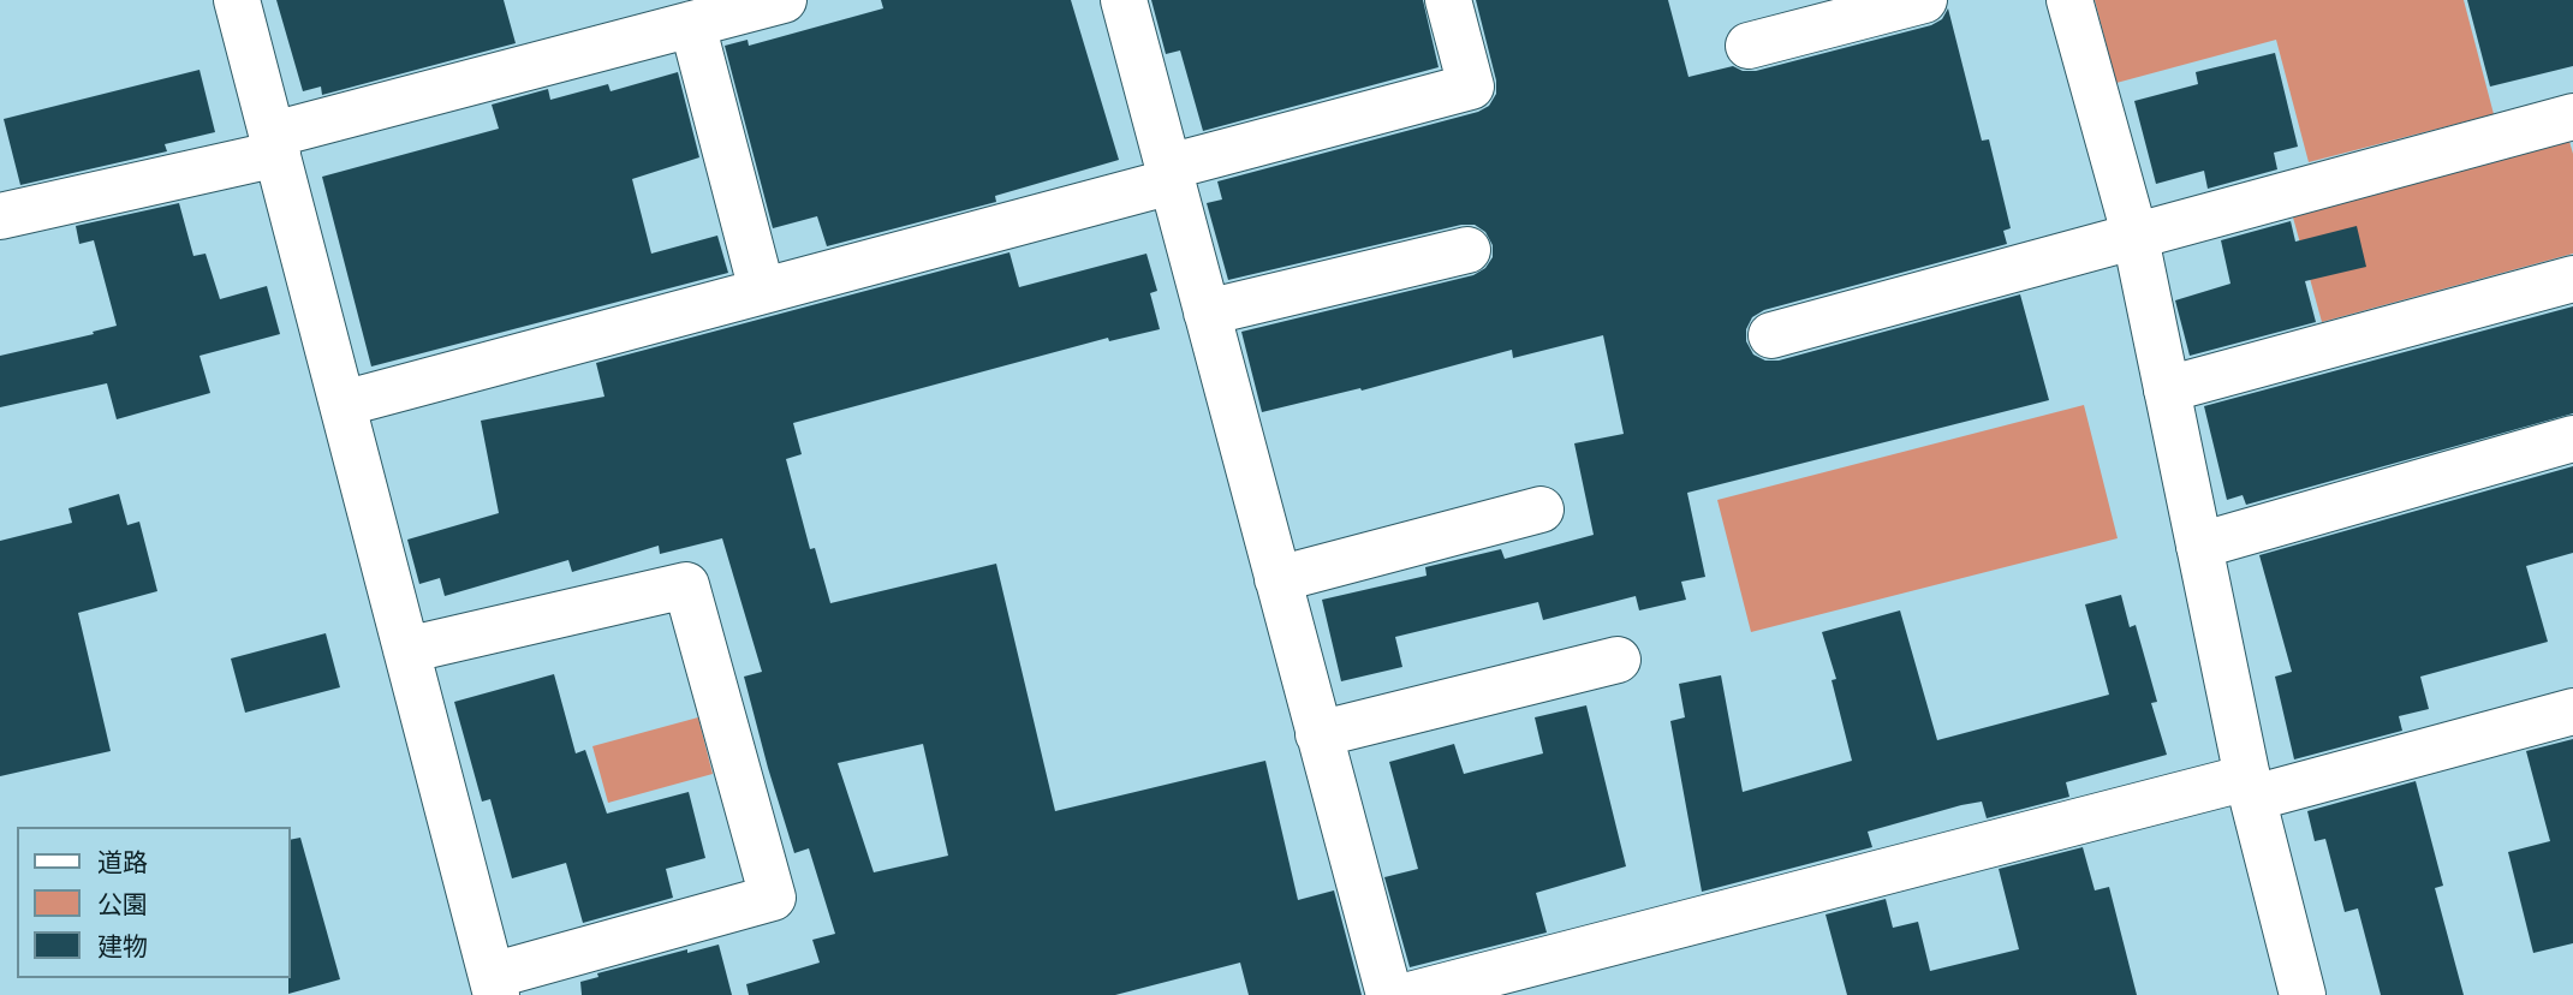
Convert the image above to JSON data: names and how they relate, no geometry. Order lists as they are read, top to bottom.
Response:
{
  "legend": ["道路", "公園", "建物"]
}
